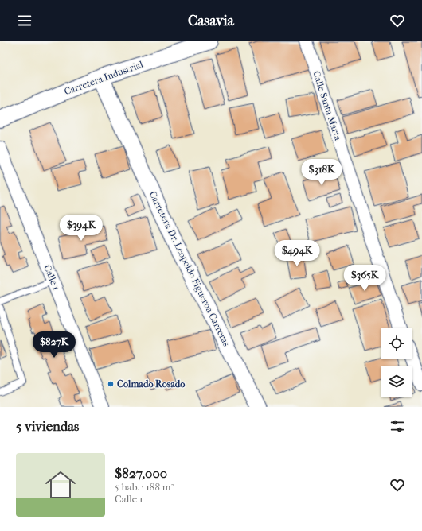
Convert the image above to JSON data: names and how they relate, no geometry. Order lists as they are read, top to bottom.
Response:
{
  "streets": {
    "street": [
      "Carretera Industrial",
      "Calle Santa Marta",
      "Carretera Dr. Leopoldo Figueroa Carreras",
      "Calle 1"
    ]
  },
  "crossings": [
    ["Carretera Industrial", "Carretera Dr. Leopoldo Figueroa Carreras"]
  ],
  "places": ["Colmado Rosado"],
  "page": {
    "header": "Casavia",
    "price": [
      "$318K",
      "$394K",
      "$494K",
      "$365K",
      "$827K"
    ],
    "heading": "5 viviendas",
    "list": [
      {
        "name": "$827,000",
        "note": "5 hab. · 188 m² · Calle 1"
      }
    ]
  }
}
